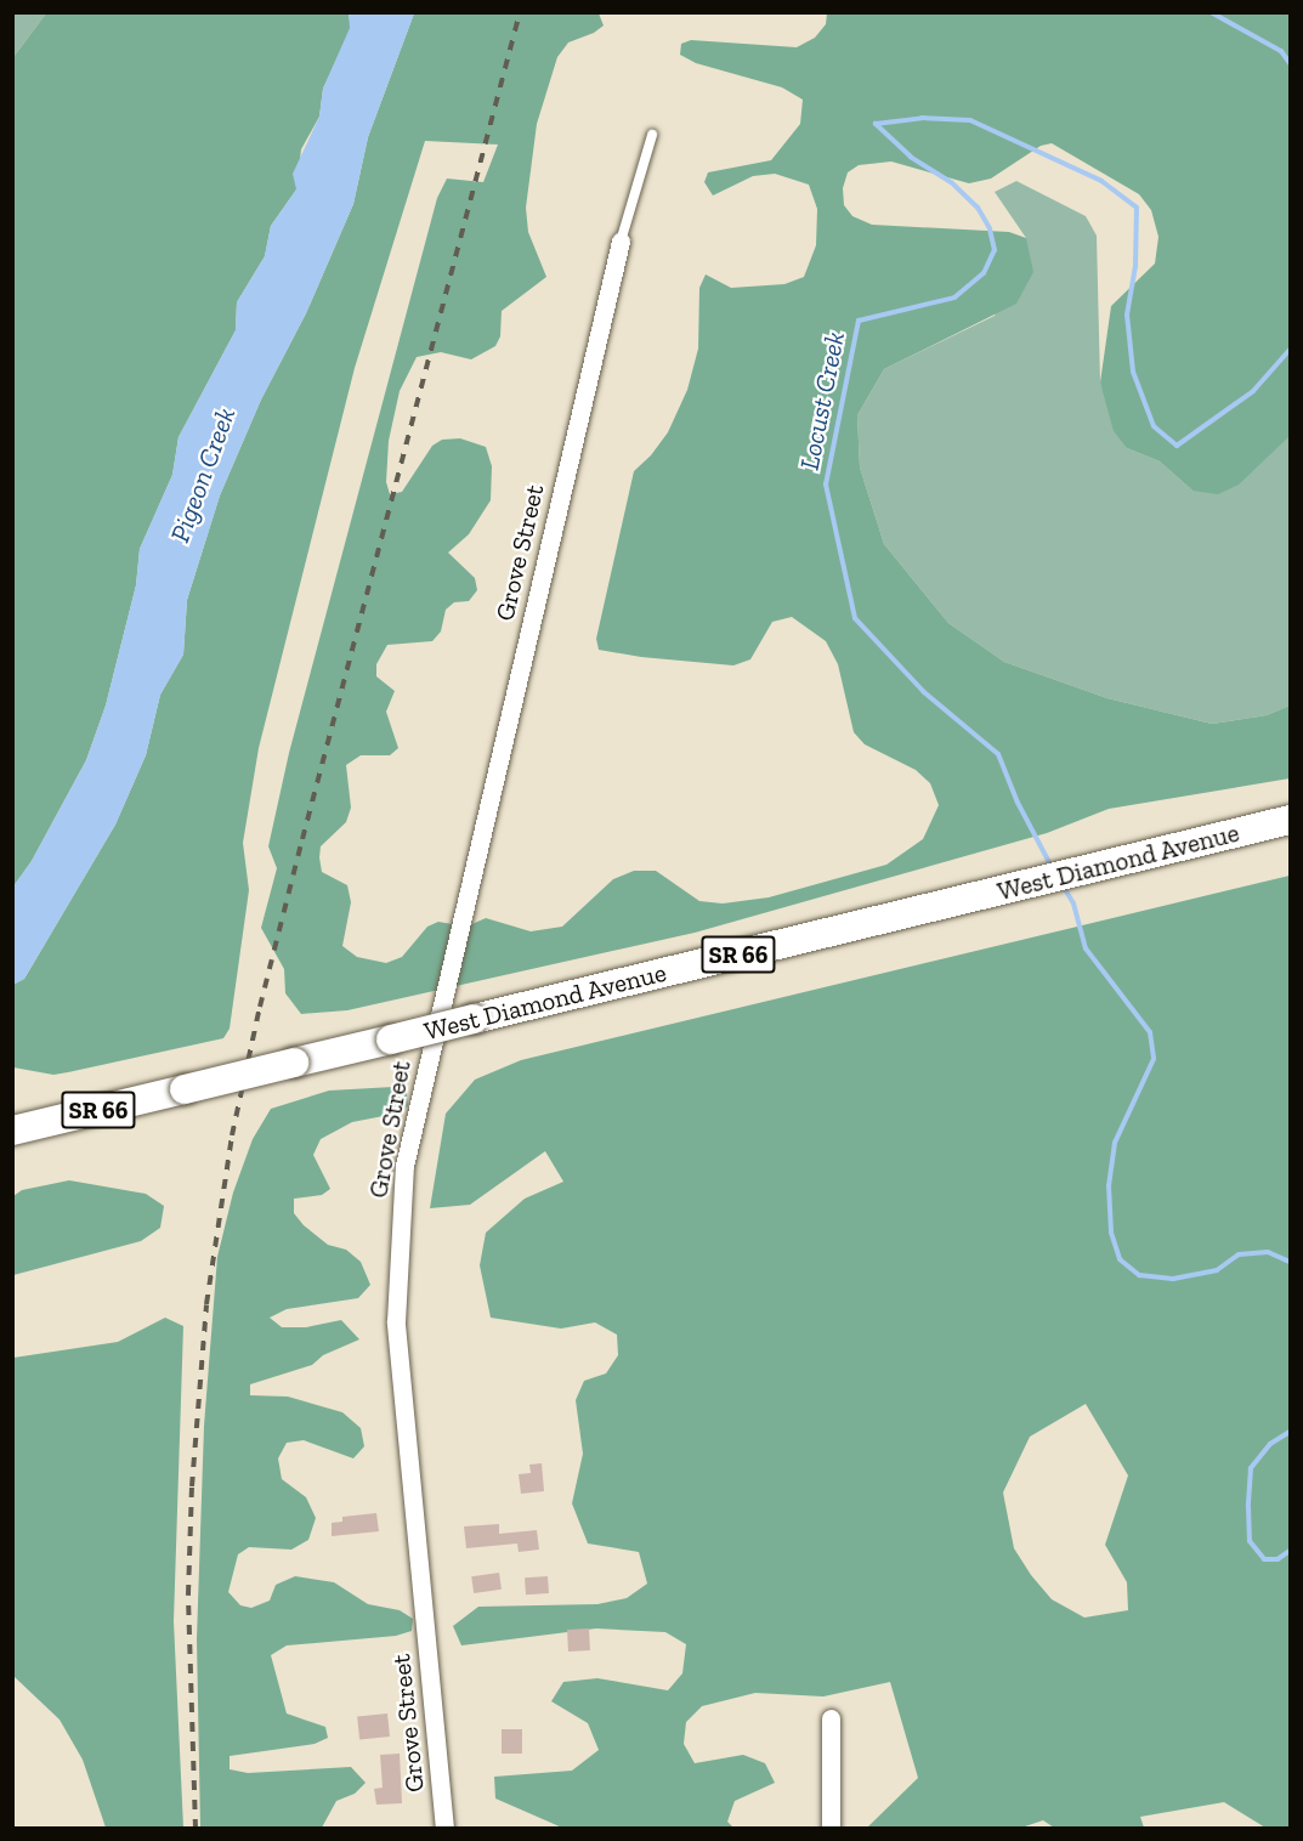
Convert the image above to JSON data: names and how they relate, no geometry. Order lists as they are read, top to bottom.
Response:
{
  "streets": {
    "main road": ["West Diamond Avenue", "SR 66"],
    "street": ["Grove Street"]
  },
  "water": ["Locust Creek", "Pigeon Creek"]
}
